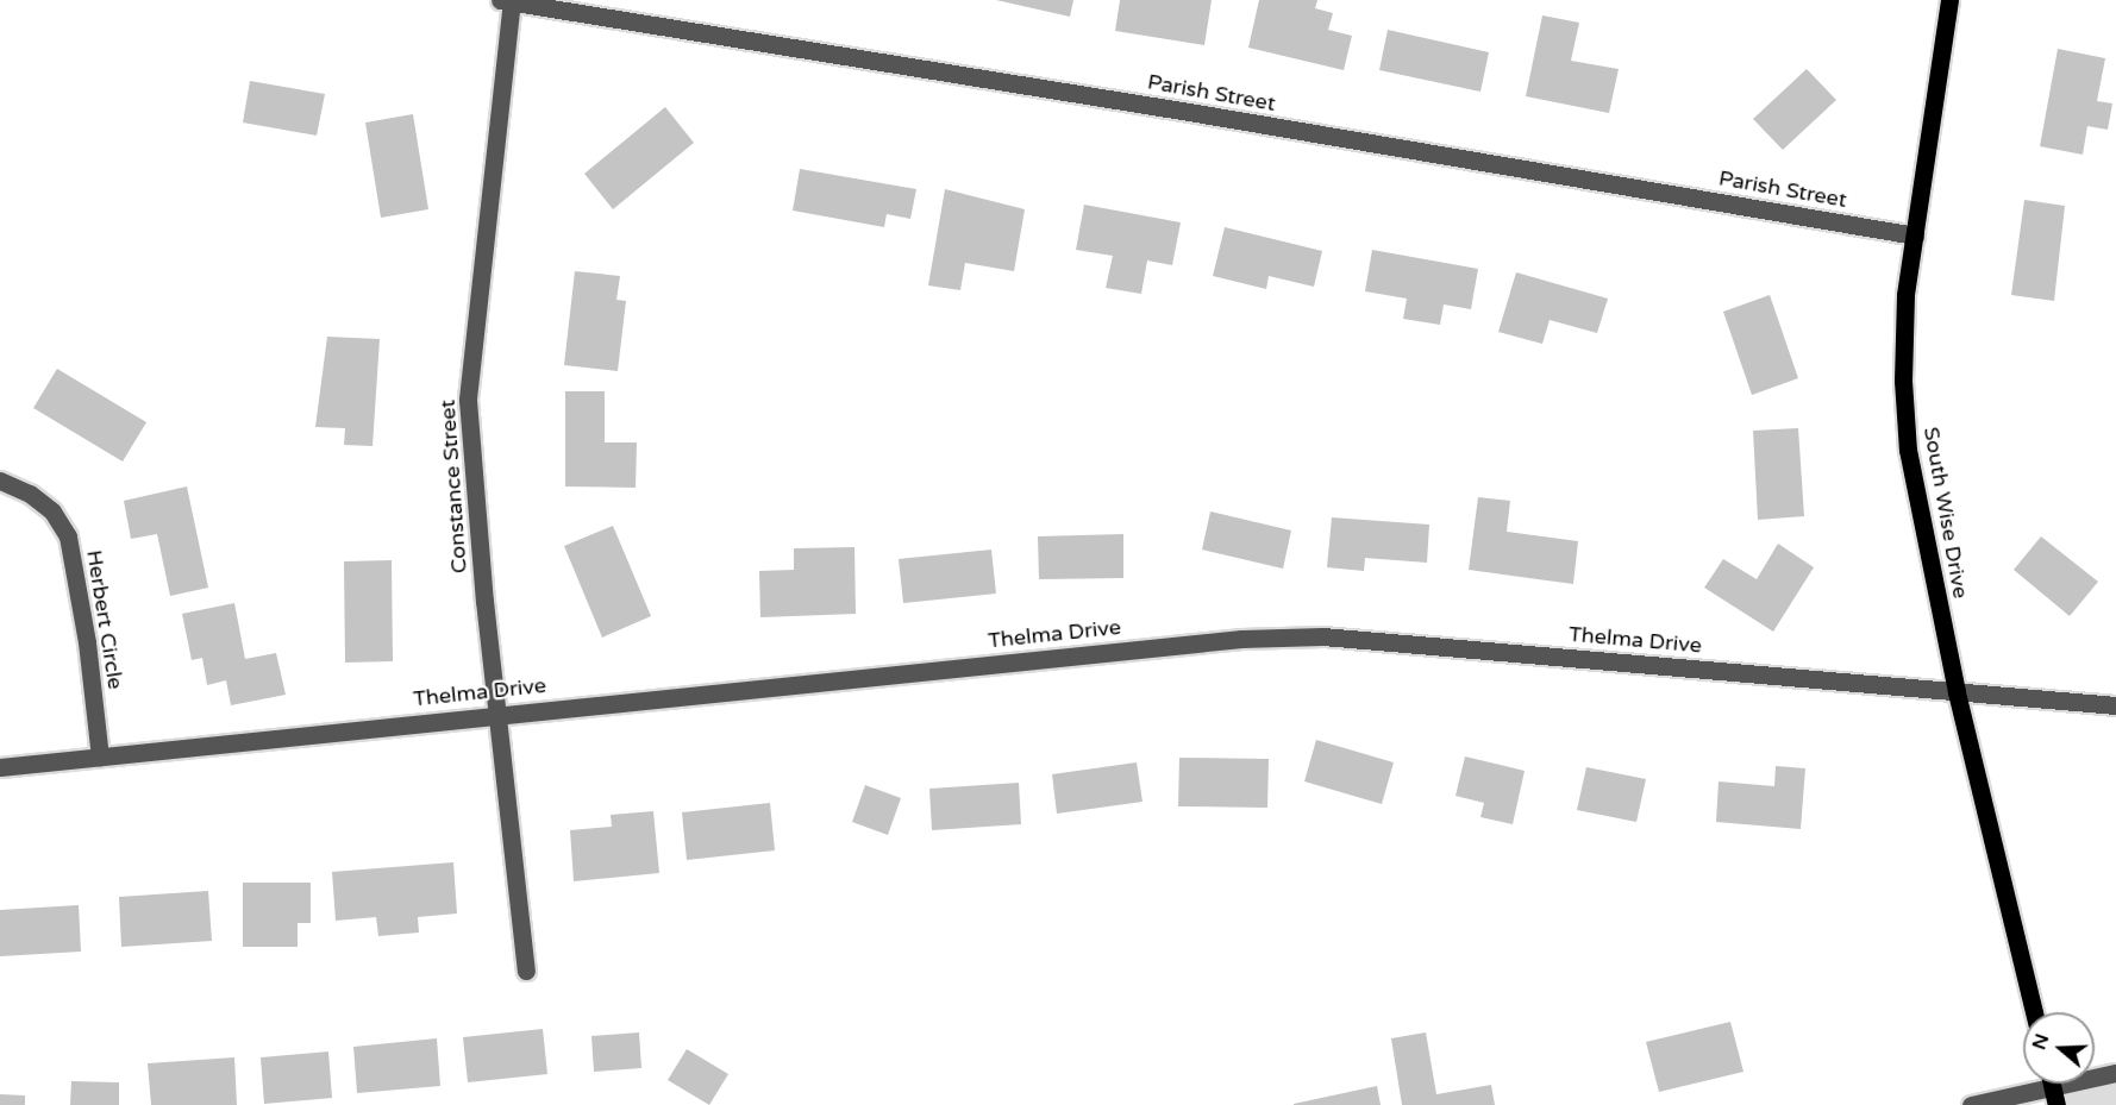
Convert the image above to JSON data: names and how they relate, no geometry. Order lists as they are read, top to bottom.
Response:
{
  "streets": {
    "main road": ["South Wise Drive"],
    "street": [
      "Parish Street",
      "Constance Street",
      "Herbert Circle",
      "Thelma Drive"
    ]
  },
  "crossings": [
    ["Parish Street", "Constance Street"],
    ["Parish Street", "South Wise Drive"],
    ["Constance Street", "Thelma Drive"],
    ["South Wise Drive", "Thelma Drive"],
    ["Herbert Circle", "Thelma Drive"]
  ],
  "north": "left"
}
